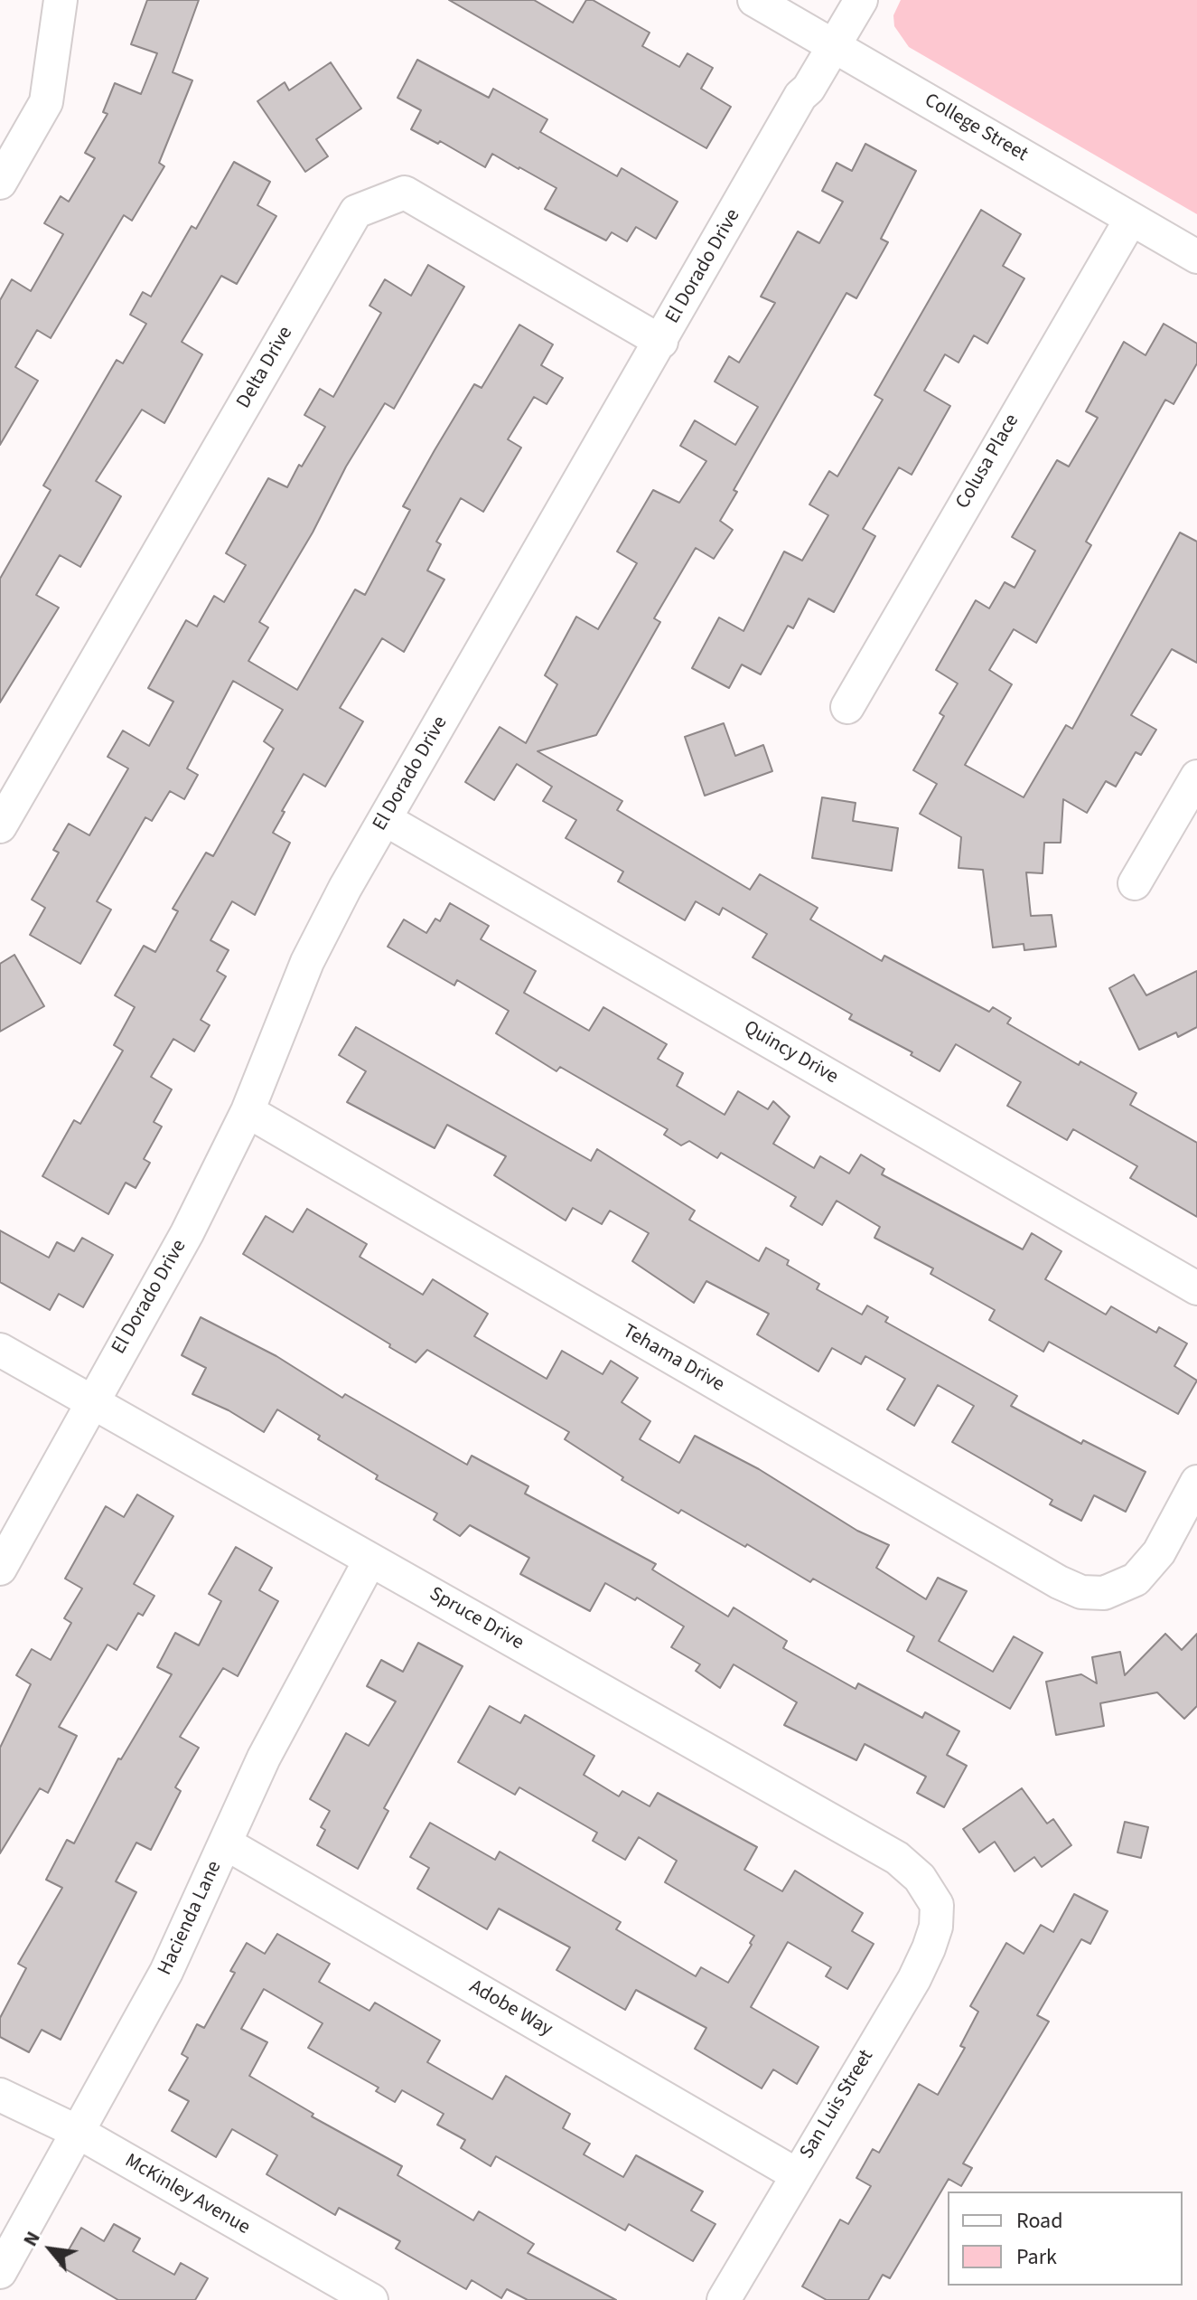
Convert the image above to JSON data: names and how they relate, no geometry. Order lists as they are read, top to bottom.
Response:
{
  "streets": {
    "street": [
      "College Street",
      "El Dorado Drive",
      "Delta Drive",
      "Colusa Place",
      "Quincy Drive",
      "Tehama Drive",
      "Spruce Drive",
      "Hacienda Lane",
      "Adobe Way",
      "San Luis Street",
      "McKinley Avenue"
    ]
  },
  "crossings": [
    ["College Street", "El Dorado Drive"],
    ["College Street", "Colusa Place"],
    ["El Dorado Drive", "Delta Drive"],
    ["El Dorado Drive", "Quincy Drive"],
    ["El Dorado Drive", "Tehama Drive"],
    ["El Dorado Drive", "Spruce Drive"],
    ["Spruce Drive", "Hacienda Lane"],
    ["Spruce Drive", "San Luis Street"],
    ["Hacienda Lane", "Adobe Way"],
    ["Hacienda Lane", "McKinley Avenue"],
    ["Adobe Way", "San Luis Street"]
  ],
  "legend": ["Road", "Park"],
  "north": "top left"
}
